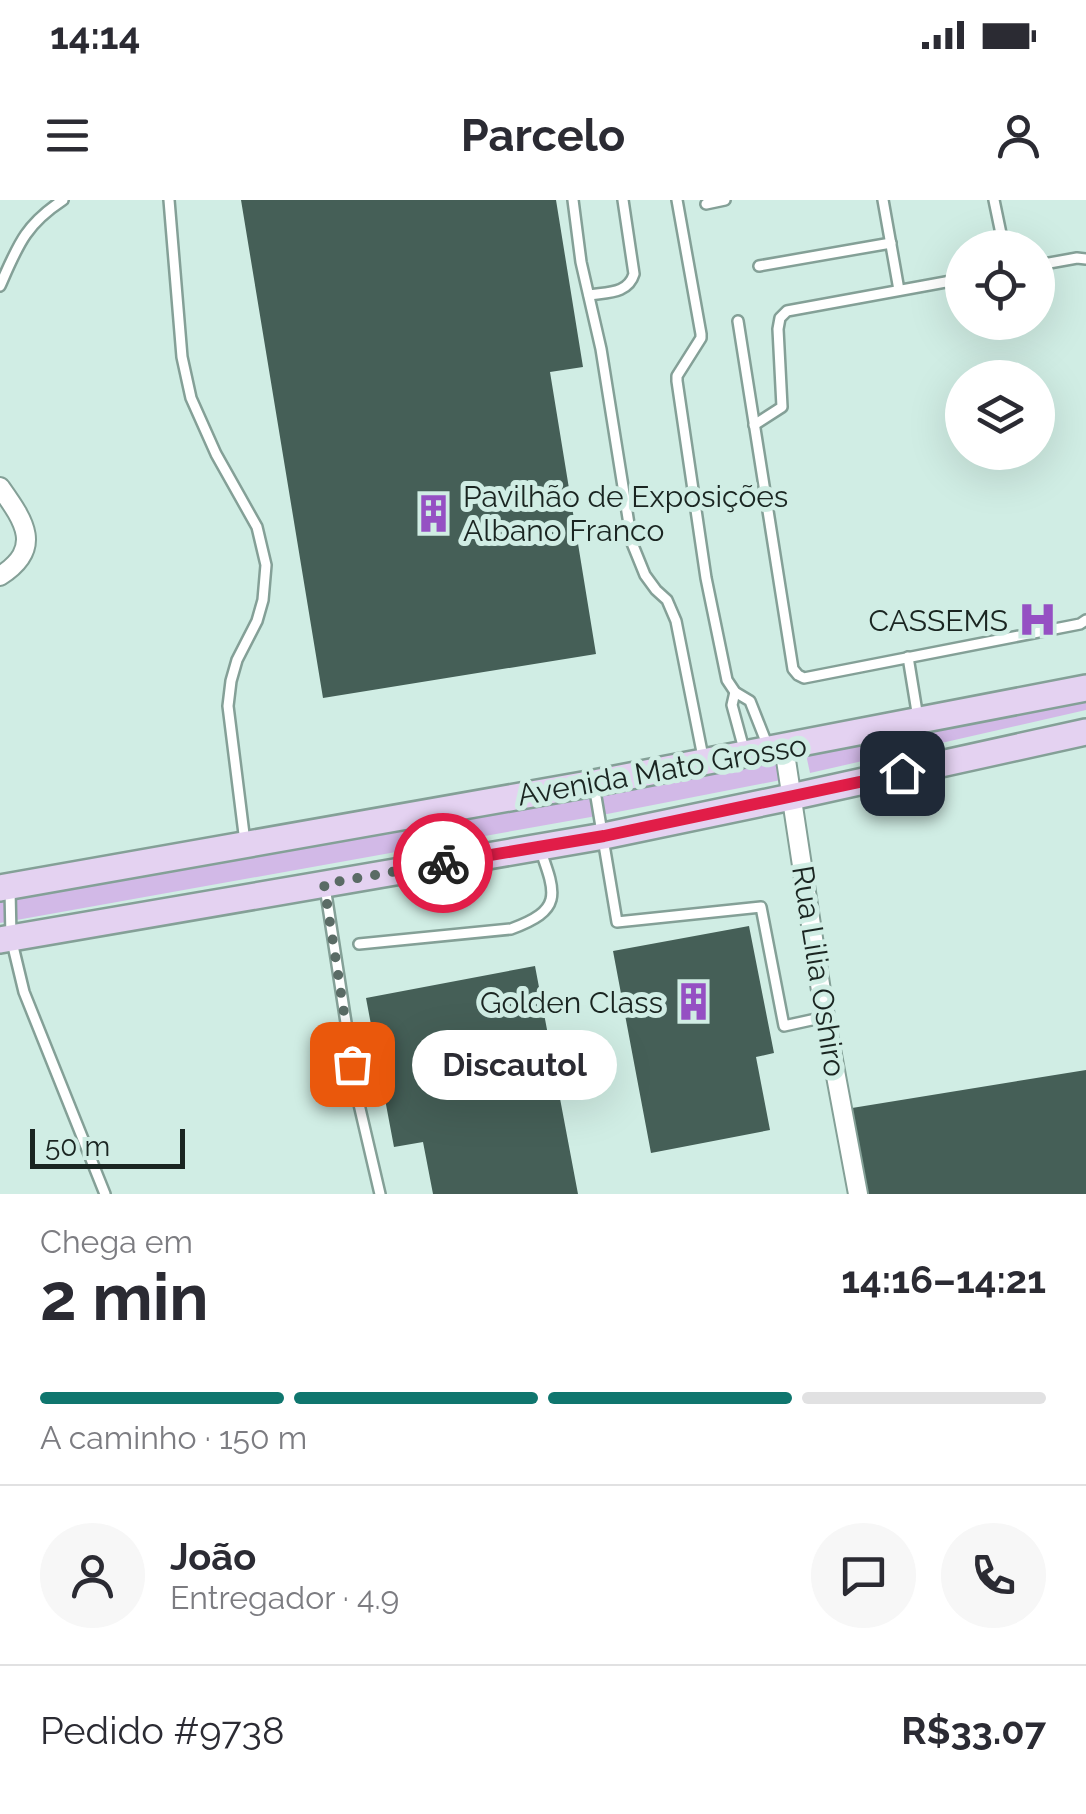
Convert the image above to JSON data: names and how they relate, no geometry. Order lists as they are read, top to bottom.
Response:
{
  "streets": {
    "main road": ["Avenida Mato Grosso"],
    "street": ["Rua Lilia Oshiro"]
  },
  "crossings": [
    ["Avenida Mato Grosso", "Rua Lilia Oshiro"]
  ],
  "places": {
    "building": ["Pavilhão de Exposições Albano Franco", "Golden Class"],
    "hospital": ["CASSEMS"],
    "other": ["Discautol"]
  },
  "scale_bar": "50 m",
  "page": {
    "status": "14:14",
    "header": "Parcelo",
    "bubble": "Discautol",
    "scale": "50 m",
    "heading": ["2 min", "Chega em", "14:16–14:21"],
    "panel": [
      "João",
      "Entregador · 4.9",
      "Pedido #9738",
      "R$33.07"
    ],
    "bar": "A caminho · 150 m"
  }
}
